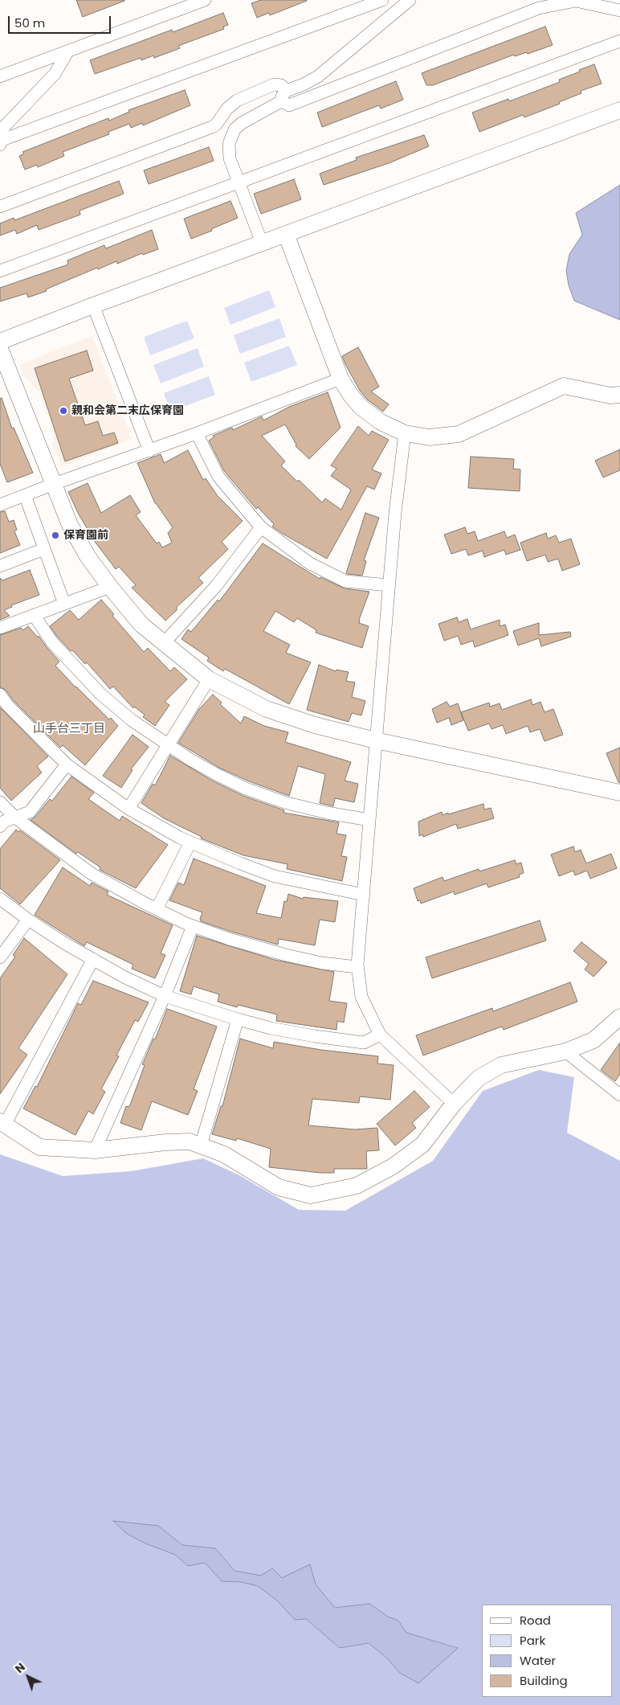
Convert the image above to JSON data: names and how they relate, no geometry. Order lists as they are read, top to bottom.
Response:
{
  "districts": ["山手台三丁目"],
  "places": ["親和会第二末広保育園", "保育園前"],
  "legend": [
    "Road",
    "Park",
    "Water",
    "Building"
  ],
  "scale_bar": "50 m",
  "north": "top left"
}
